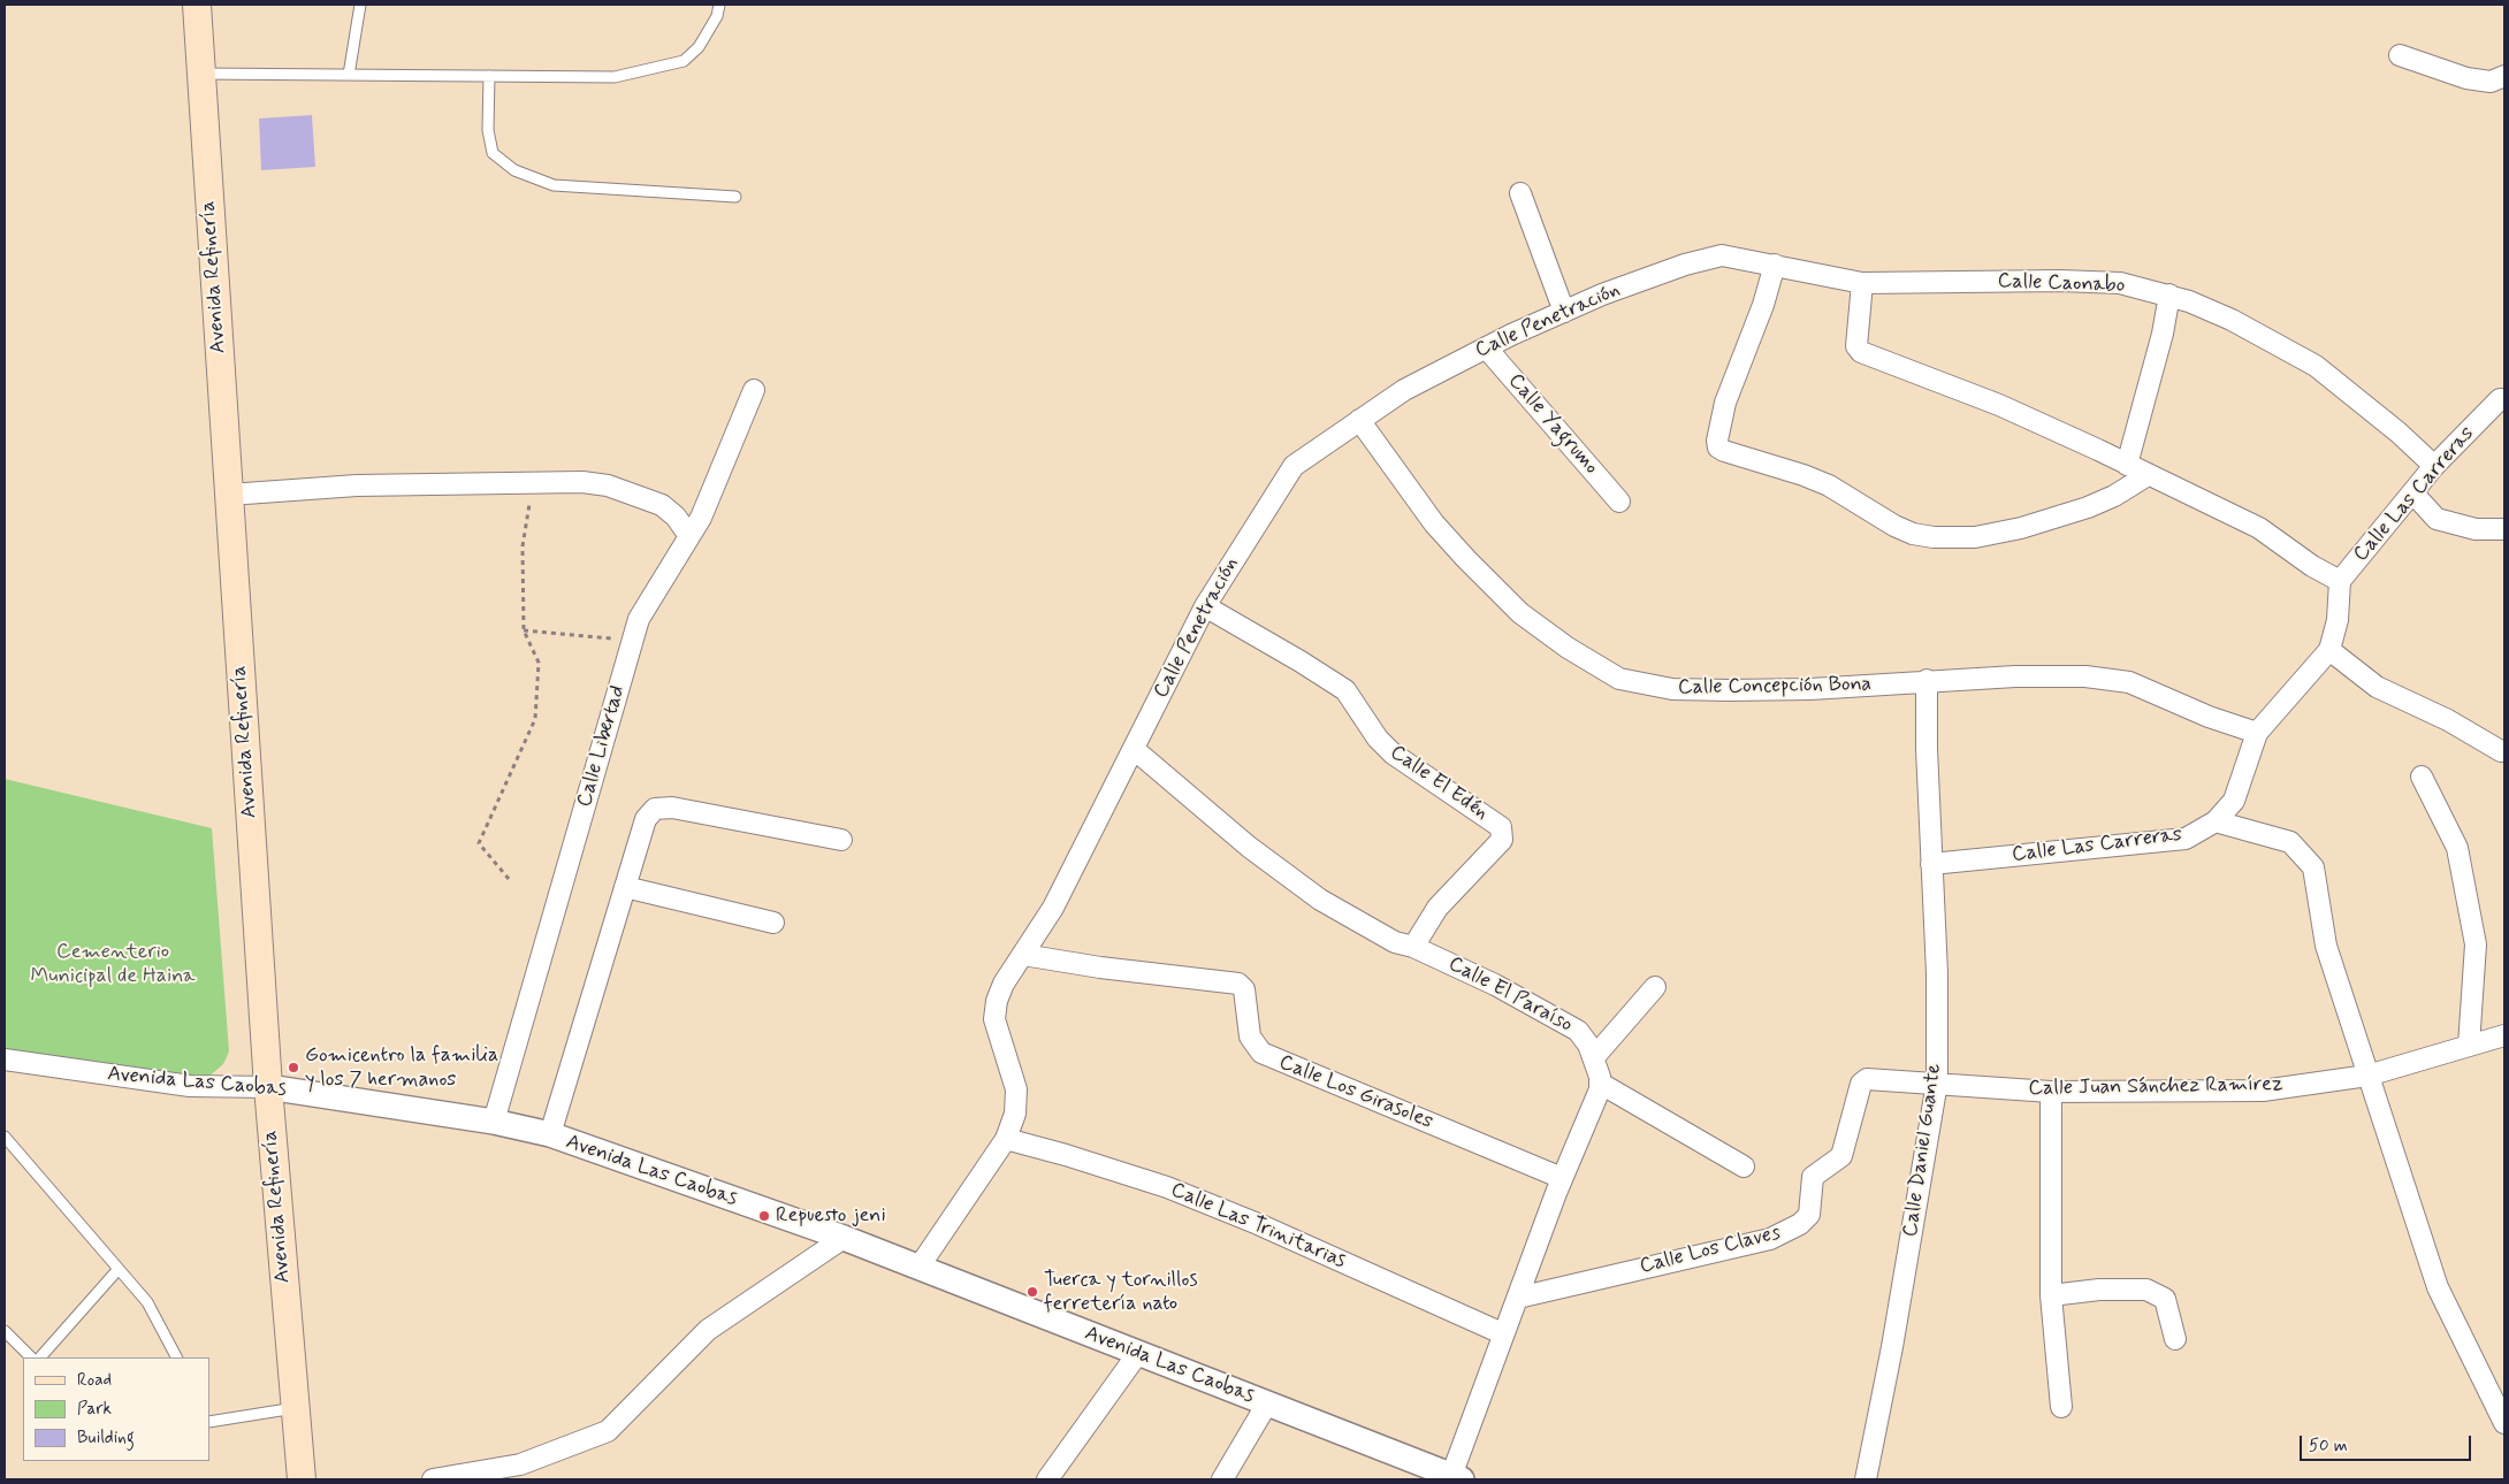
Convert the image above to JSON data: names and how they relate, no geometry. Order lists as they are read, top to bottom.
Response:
{
  "streets": {
    "main road": ["Avenida Refinería"],
    "street": [
      "Calle Caonabo",
      "Calle Penetración",
      "Calle Yagrumo",
      "Calle Las Carreras",
      "Calle Concepción Bona",
      "Calle Libertad",
      "Calle El Edén",
      "Calle El Paraíso",
      "Avenida Las Caobas",
      "Calle Juan Sánchez Ramírez",
      "Calle Los Girasoles",
      "Calle Daniel Guante",
      "Calle Las Trinitarias",
      "Calle Los Claves"
    ]
  },
  "crossings": [
    ["Avenida Refinería", "Avenida Las Caobas"],
    ["Calle Caonabo", "Calle Penetración"],
    ["Calle Caonabo", "Calle Las Carreras"],
    ["Calle Penetración", "Calle Yagrumo"],
    ["Calle Penetración", "Calle Concepción Bona"],
    ["Calle Penetración", "Calle El Edén"],
    ["Calle Penetración", "Calle El Paraíso"],
    ["Calle Penetración", "Avenida Las Caobas"],
    ["Calle Penetración", "Calle Los Girasoles"],
    ["Calle Penetración", "Calle Las Trinitarias"],
    ["Calle Las Carreras", "Calle Concepción Bona"],
    ["Calle Las Carreras", "Calle Daniel Guante"],
    ["Calle Concepción Bona", "Calle Daniel Guante"],
    ["Calle Libertad", "Avenida Las Caobas"],
    ["Calle El Edén", "Calle El Paraíso"],
    ["Calle Juan Sánchez Ramírez", "Calle Daniel Guante"],
    ["Calle Juan Sánchez Ramírez", "Calle Los Claves"],
    ["Calle Daniel Guante", "Calle Los Claves"]
  ],
  "parks": ["Cementerio Municipal de Haina"],
  "places": ["Gomicentro la familia y los 7 hermanos", "Repuesto jeni", "Tuerca y tornillos ferretería nato"],
  "legend": ["Road", "Park", "Building"],
  "scale_bar": "50 m"
}
